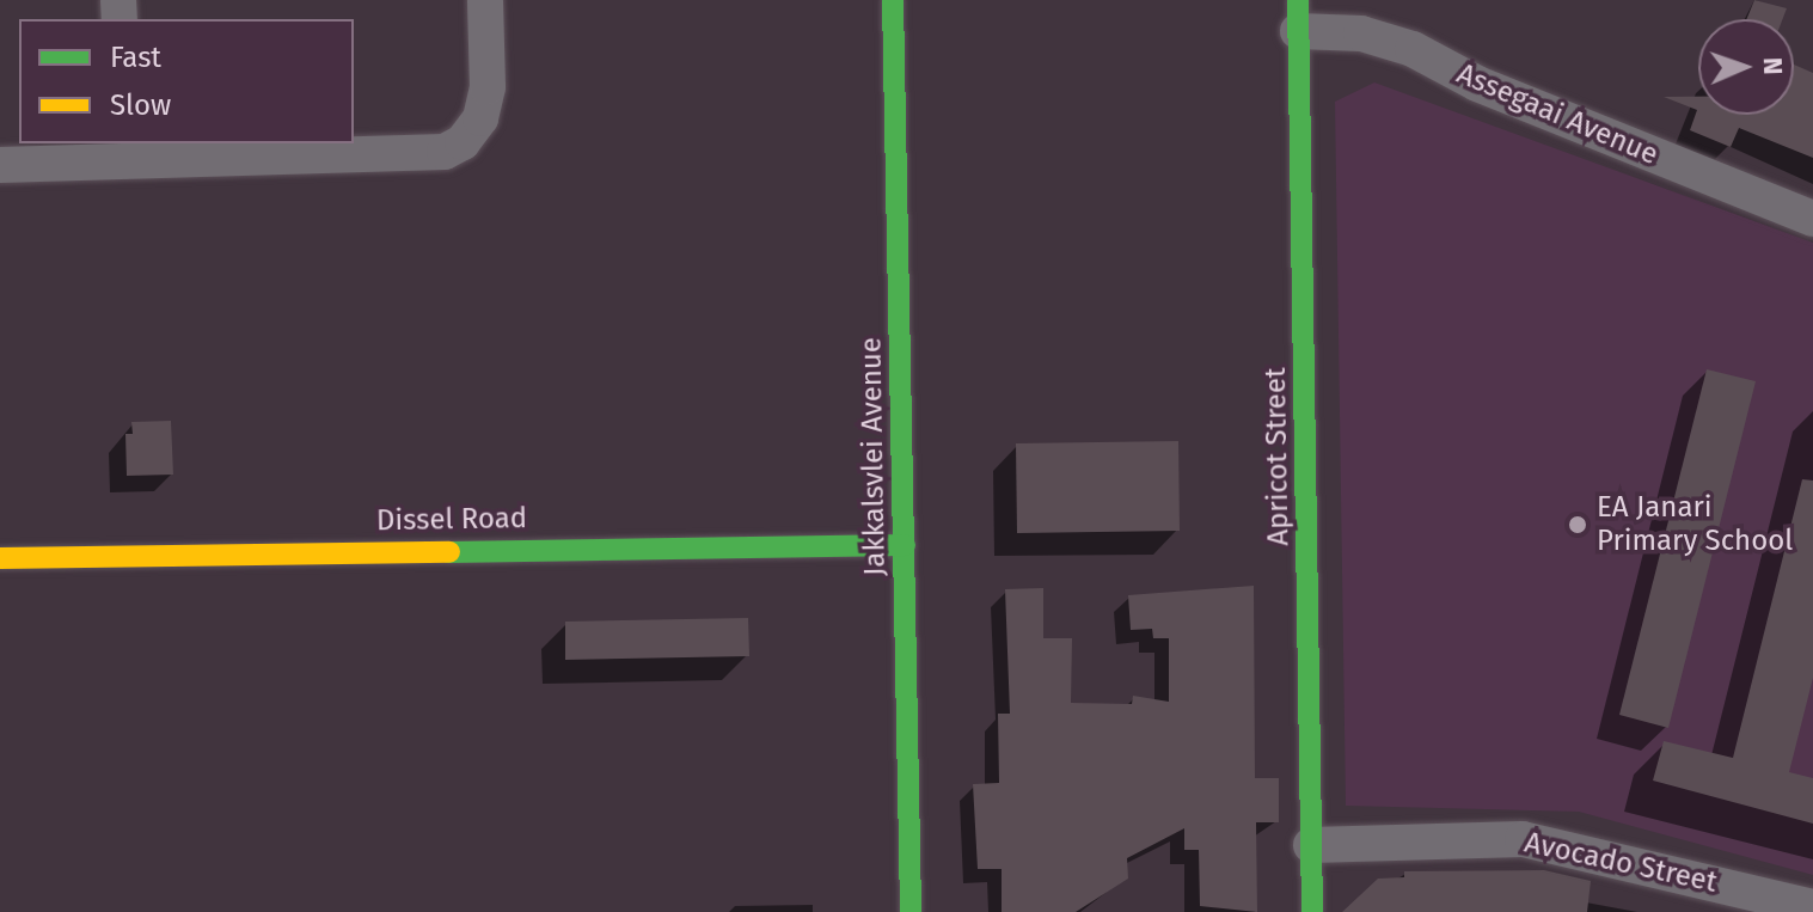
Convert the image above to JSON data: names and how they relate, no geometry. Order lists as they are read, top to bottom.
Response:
{
  "streets": {
    "street": [
      "Assegaai Avenue",
      "Jakkalsvlei Avenue",
      "Apricot Street",
      "Dissel Road",
      "Avocado Street"
    ]
  },
  "crossings": [
    ["Assegaai Avenue", "Apricot Street"],
    ["Jakkalsvlei Avenue", "Dissel Road"],
    ["Apricot Street", "Avocado Street"]
  ],
  "places": ["EA Janari Primary School"],
  "legend": ["Fast", "Slow"],
  "north": "right"
}
